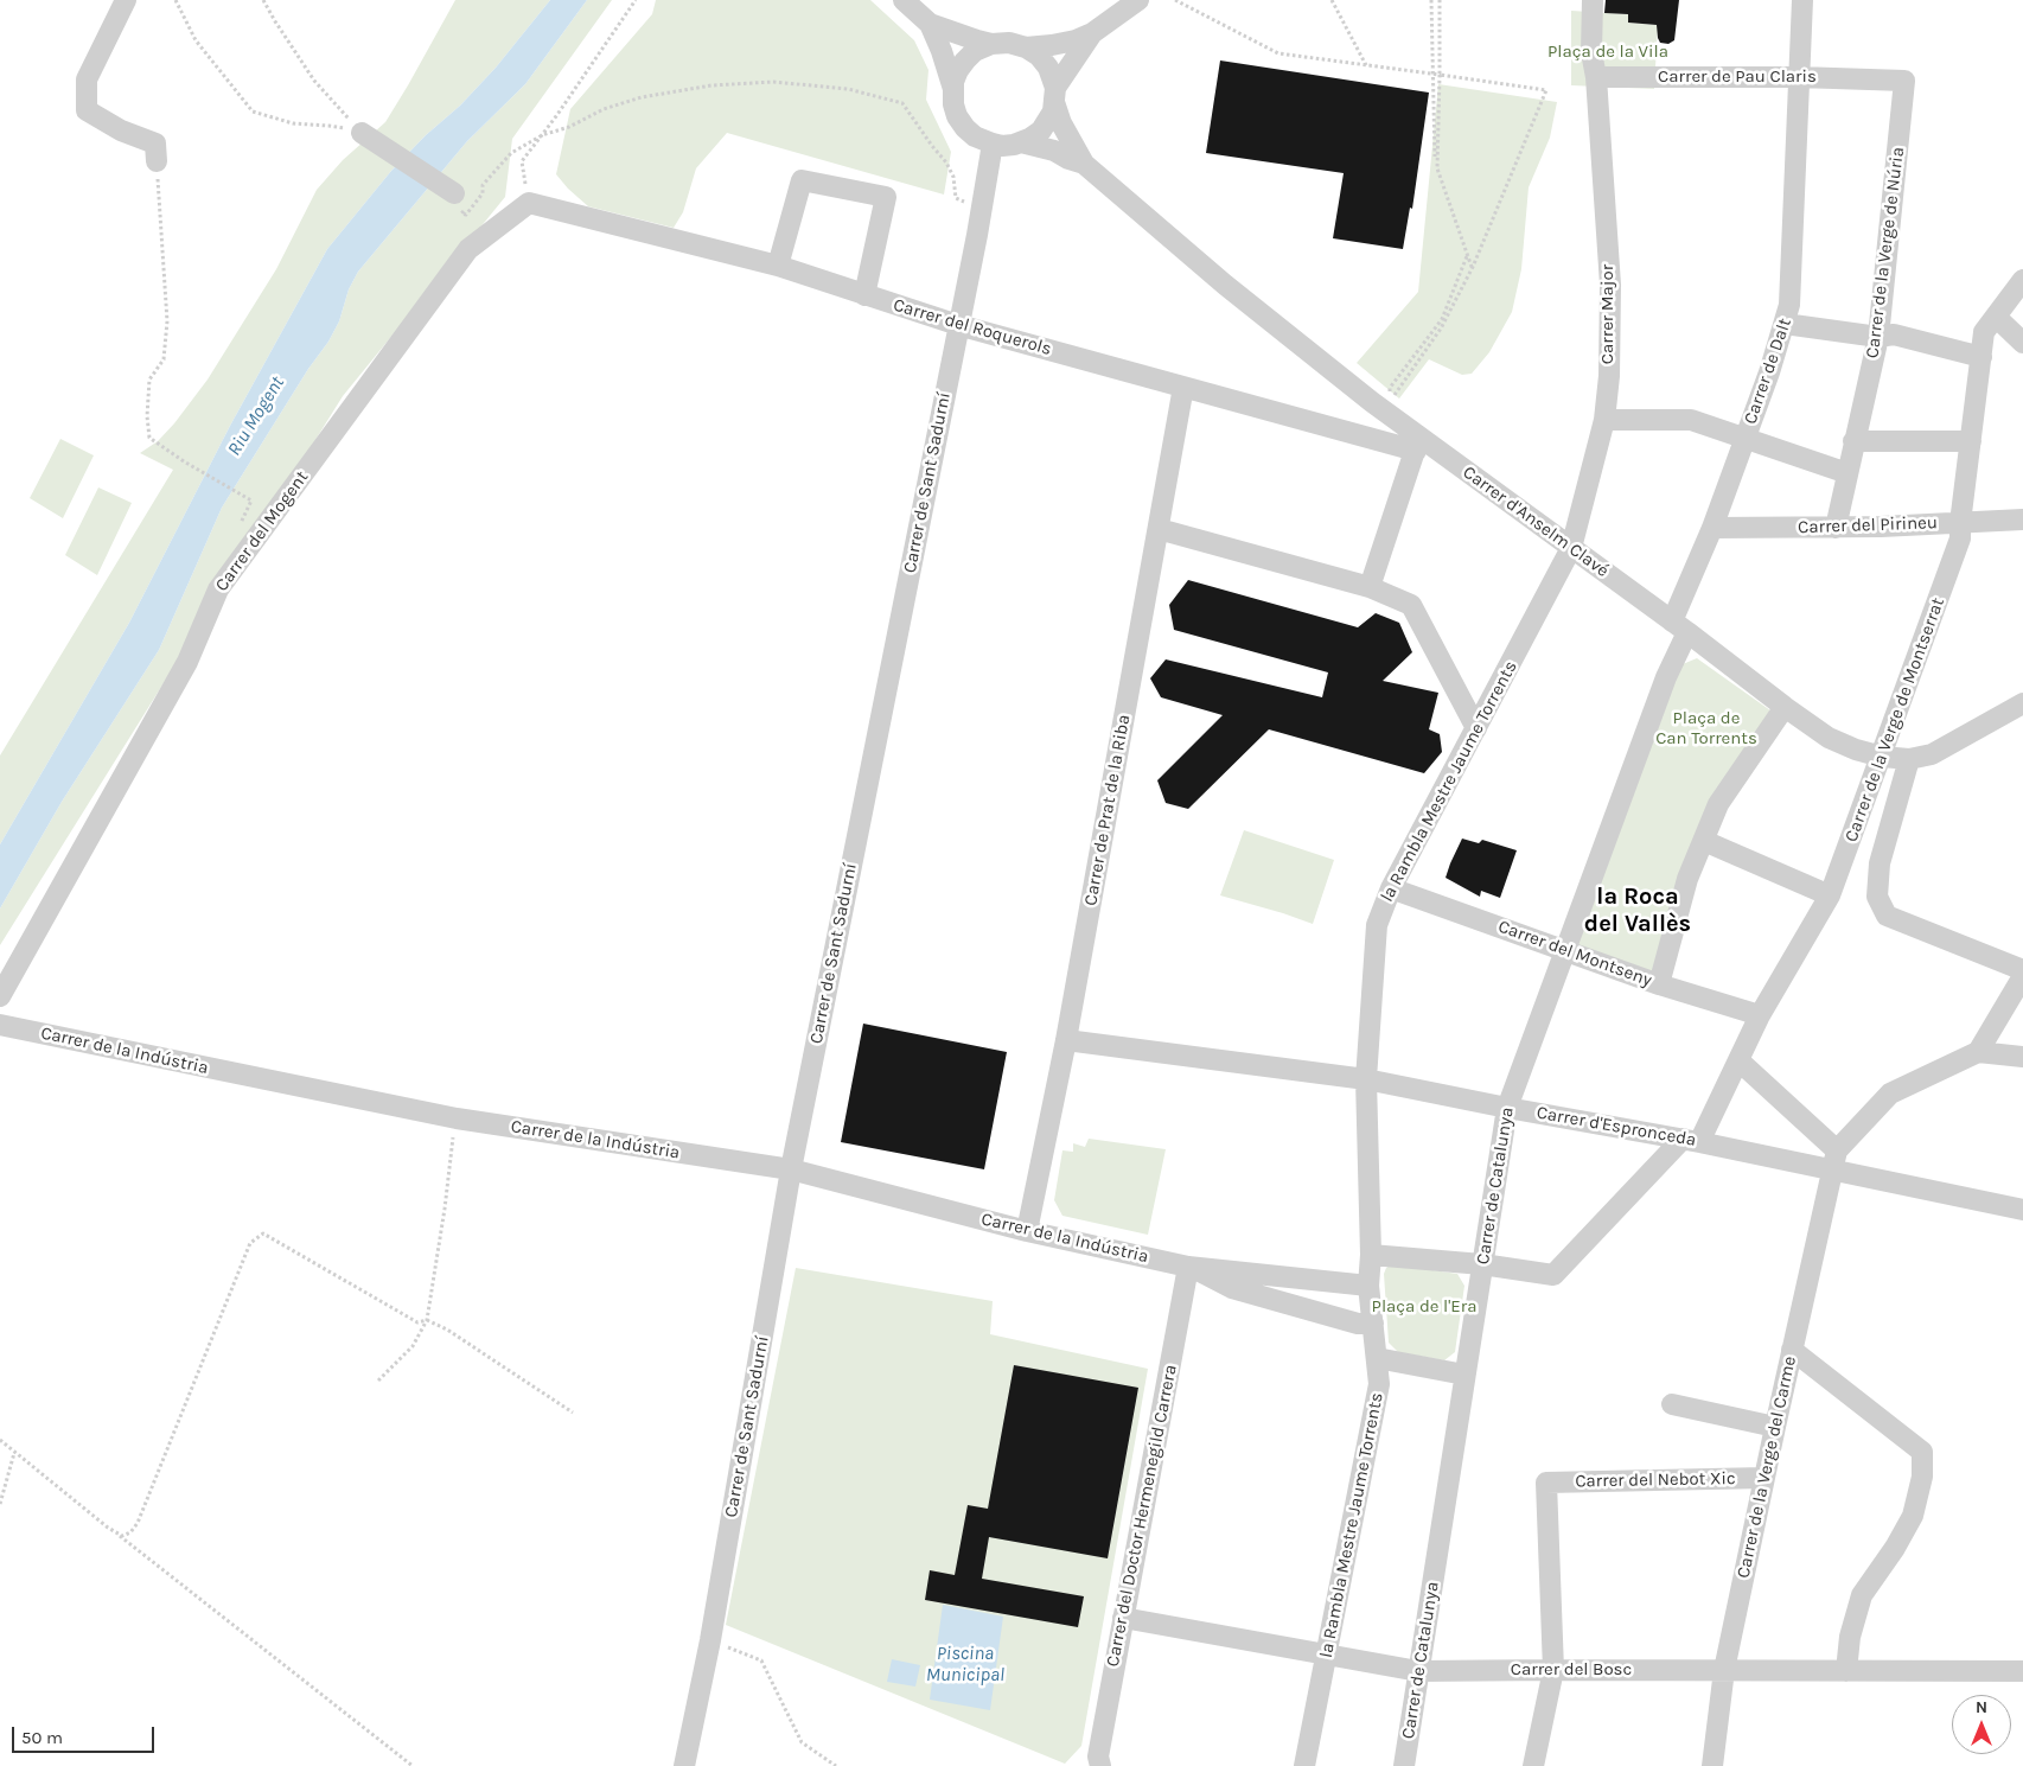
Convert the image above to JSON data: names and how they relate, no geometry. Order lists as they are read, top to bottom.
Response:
{
  "streets": {
    "street": [
      "Carrer de Pau Claris",
      "Carrer de la Verge de Núria",
      "Carrer Major",
      "Carrer del Roquerols",
      "Carrer de Dalt",
      "Carrer de Sant Sadurní",
      "Carrer d'Anselm Clavé",
      "Carrer del Pirineu",
      "Carrer del Mogent",
      "Carrer de la Verge de Montserrat",
      "la Rambla Mestre Jaume Torrents",
      "Carrer de Prat de la Riba",
      "Carrer del Montseny",
      "Carrer de la Indústria",
      "Carrer d'Espronceda",
      "Carrer de Catalunya",
      "Carrer de la Verge del Carme",
      "Carrer del Nebot Xic",
      "Carrer del Doctor Hermenegild Carrera",
      "Carrer del Bosc"
    ]
  },
  "crossings": [
    ["Carrer de Pau Claris", "Carrer de la Verge de Núria"],
    ["Carrer de Pau Claris", "Carrer Major"],
    ["Carrer de Pau Claris", "Carrer de Dalt"],
    ["Carrer de la Verge de Núria", "Carrer del Pirineu"],
    ["Carrer Major", "Carrer d'Anselm Clavé"],
    ["Carrer Major", "la Rambla Mestre Jaume Torrents"],
    ["Carrer del Roquerols", "Carrer de Sant Sadurní"],
    ["Carrer del Roquerols", "Carrer d'Anselm Clavé"],
    ["Carrer del Roquerols", "Carrer del Mogent"],
    ["Carrer del Roquerols", "Carrer de Prat de la Riba"],
    ["Carrer de Dalt", "Carrer d'Anselm Clavé"],
    ["Carrer de Dalt", "Carrer del Pirineu"],
    ["Carrer de Dalt", "Carrer de Catalunya"],
    ["Carrer de Sant Sadurní", "Carrer de la Indústria"],
    ["Carrer d'Anselm Clavé", "Carrer de la Verge de Montserrat"],
    ["Carrer d'Anselm Clavé", "la Rambla Mestre Jaume Torrents"],
    ["Carrer d'Anselm Clavé", "Carrer de Catalunya"],
    ["Carrer del Pirineu", "Carrer de la Verge de Montserrat"],
    ["Carrer de la Verge de Montserrat", "la Rambla Mestre Jaume Torrents"],
    ["Carrer de la Verge de Montserrat", "Carrer del Montseny"],
    ["Carrer de la Verge de Montserrat", "Carrer d'Espronceda"],
    ["Carrer de la Verge de Montserrat", "Carrer de Catalunya"],
    ["la Rambla Mestre Jaume Torrents", "Carrer del Montseny"],
    ["la Rambla Mestre Jaume Torrents", "Carrer de la Indústria"],
    ["la Rambla Mestre Jaume Torrents", "Carrer d'Espronceda"],
    ["la Rambla Mestre Jaume Torrents", "Carrer del Bosc"],
    ["Carrer de Prat de la Riba", "Carrer de la Indústria"],
    ["Carrer de Prat de la Riba", "Carrer d'Espronceda"],
    ["Carrer del Montseny", "Carrer de Catalunya"],
    ["Carrer de la Indústria", "Carrer del Doctor Hermenegild Carrera"],
    ["Carrer d'Espronceda", "Carrer de Catalunya"],
    ["Carrer d'Espronceda", "Carrer de la Verge del Carme"],
    ["Carrer de Catalunya", "Carrer del Bosc"],
    ["Carrer de la Verge del Carme", "Carrer del Nebot Xic"],
    ["Carrer de la Verge del Carme", "Carrer del Bosc"],
    ["Carrer del Nebot Xic", "Carrer del Bosc"],
    ["Carrer del Doctor Hermenegild Carrera", "Carrer del Bosc"]
  ],
  "districts": ["la Roca del Vallès"],
  "water": ["Riu Mogent", "Piscina Municipal"],
  "parks": ["Plaça de la Vila", "Plaça de Can Torrents", "Plaça de l'Era"],
  "scale_bar": "50 m",
  "north": "top"
}
